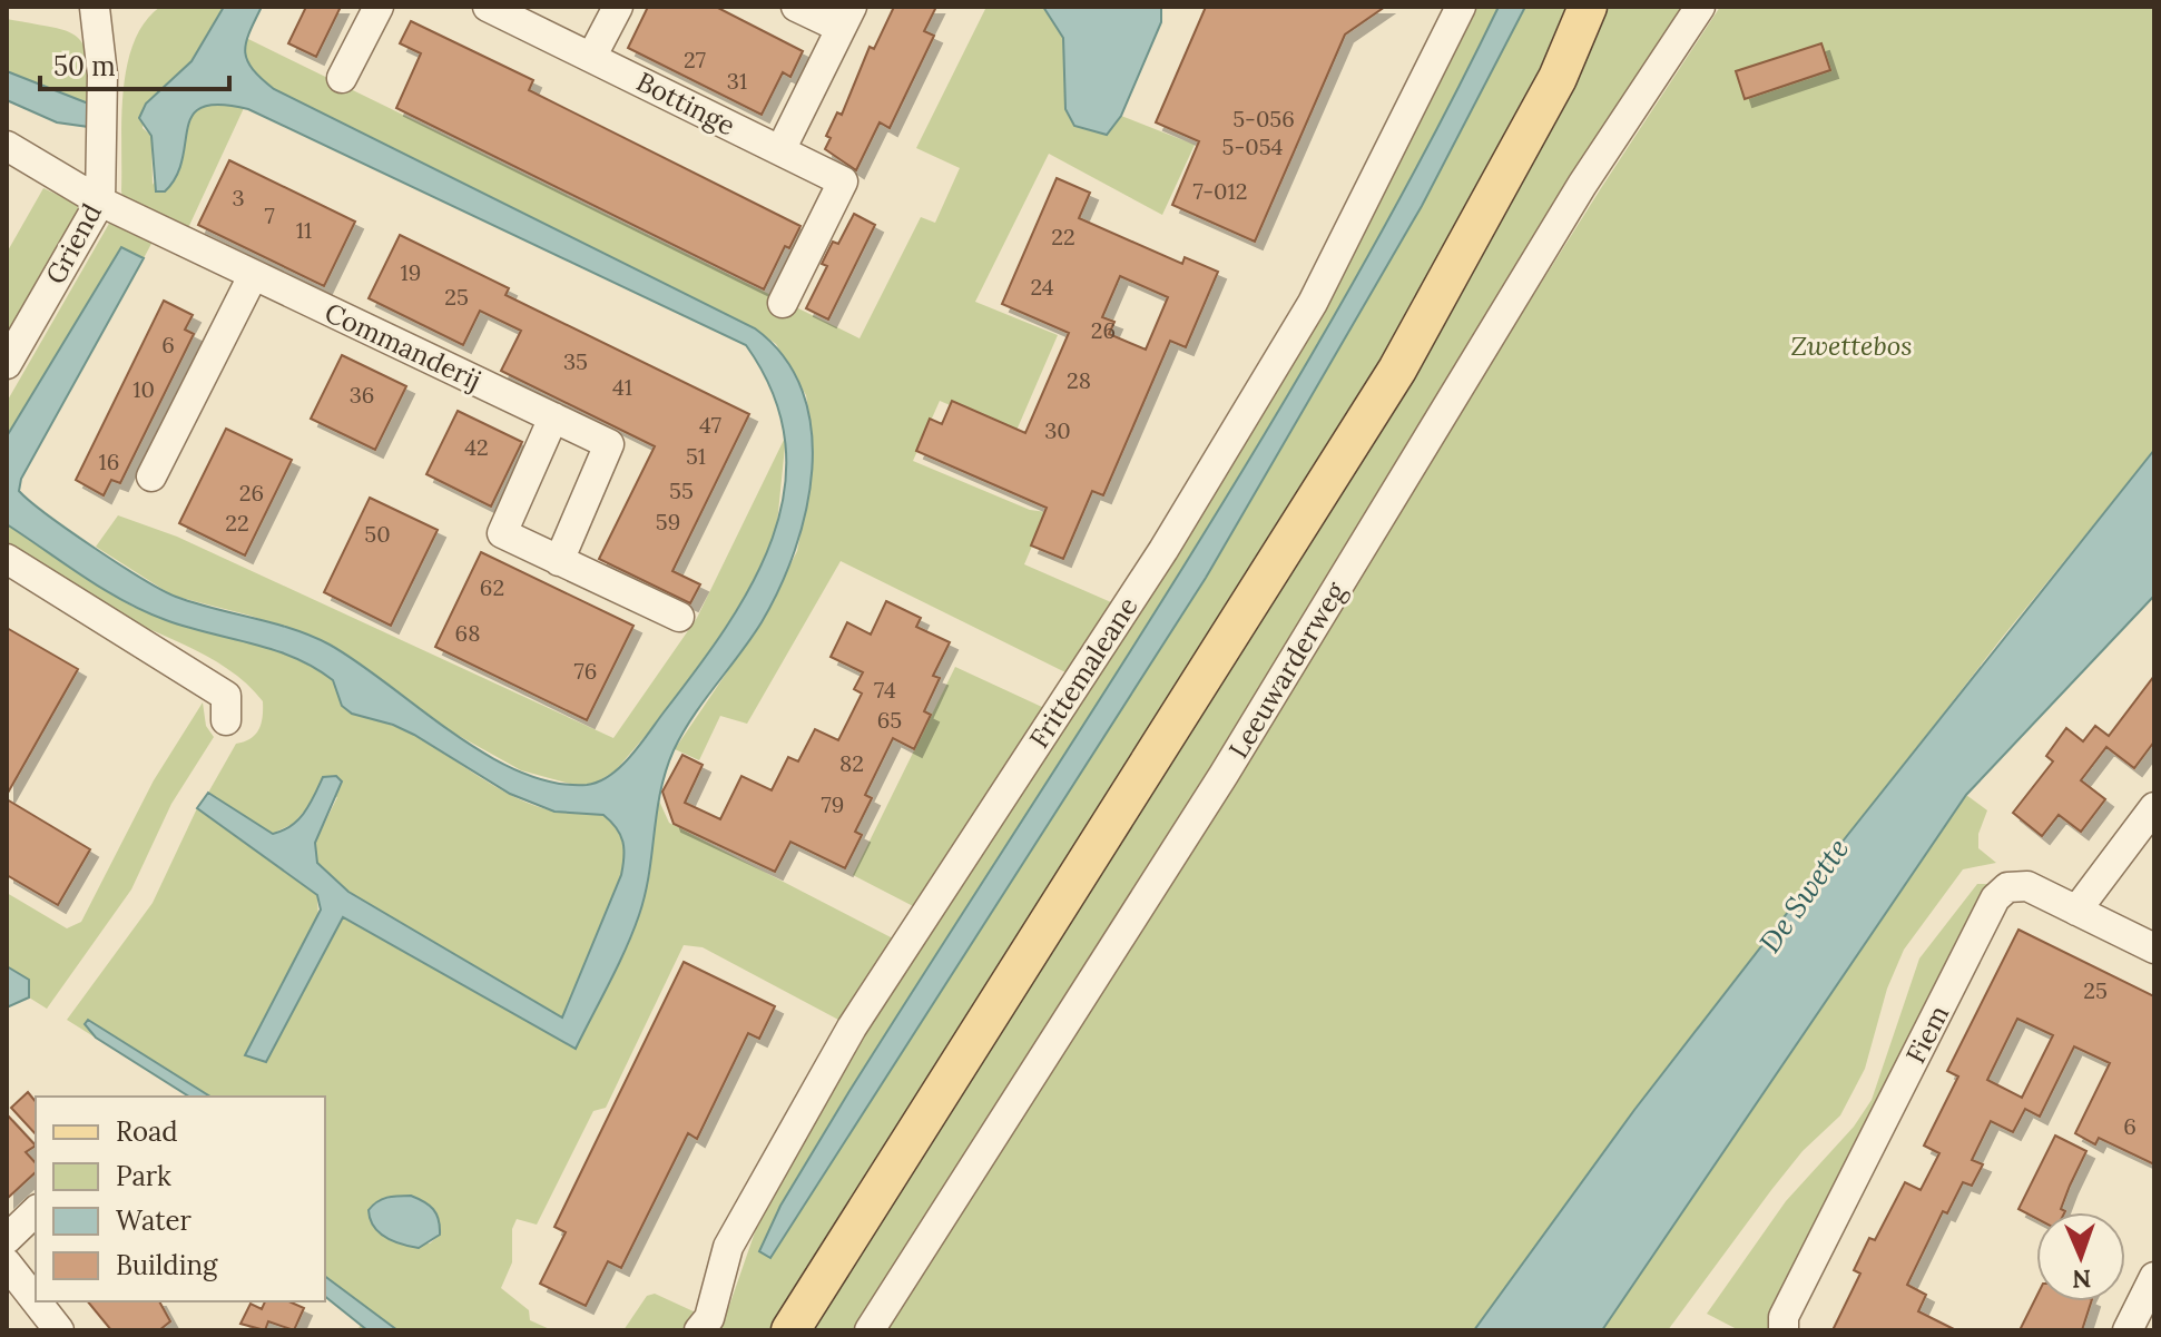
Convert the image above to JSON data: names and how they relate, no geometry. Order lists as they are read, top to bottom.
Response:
{
  "streets": {
    "street": [
      "Bottinge",
      "Griend",
      "Commanderij",
      "Leeuwarderweg",
      "Frittemaleane",
      "Fiem"
    ]
  },
  "crossings": [
    ["Griend", "Commanderij"]
  ],
  "water": ["De Swette"],
  "parks": ["Zwettebos"],
  "house_numbers": [
    "27",
    "31",
    "5-056",
    "5-054",
    "7-012",
    "3",
    "7",
    "11",
    "22",
    "19",
    "24",
    "25",
    "26",
    "6",
    "35",
    "28",
    "41",
    "10",
    "36",
    "47",
    "30",
    "42",
    "51",
    "16",
    "55",
    "26",
    "59",
    "22",
    "50",
    "62",
    "68",
    "76",
    "74",
    "65",
    "82",
    "79",
    "25",
    "6"
  ],
  "legend": [
    "Road",
    "Park",
    "Water",
    "Building"
  ],
  "scale_bar": "50 m",
  "north": "bottom"
}
